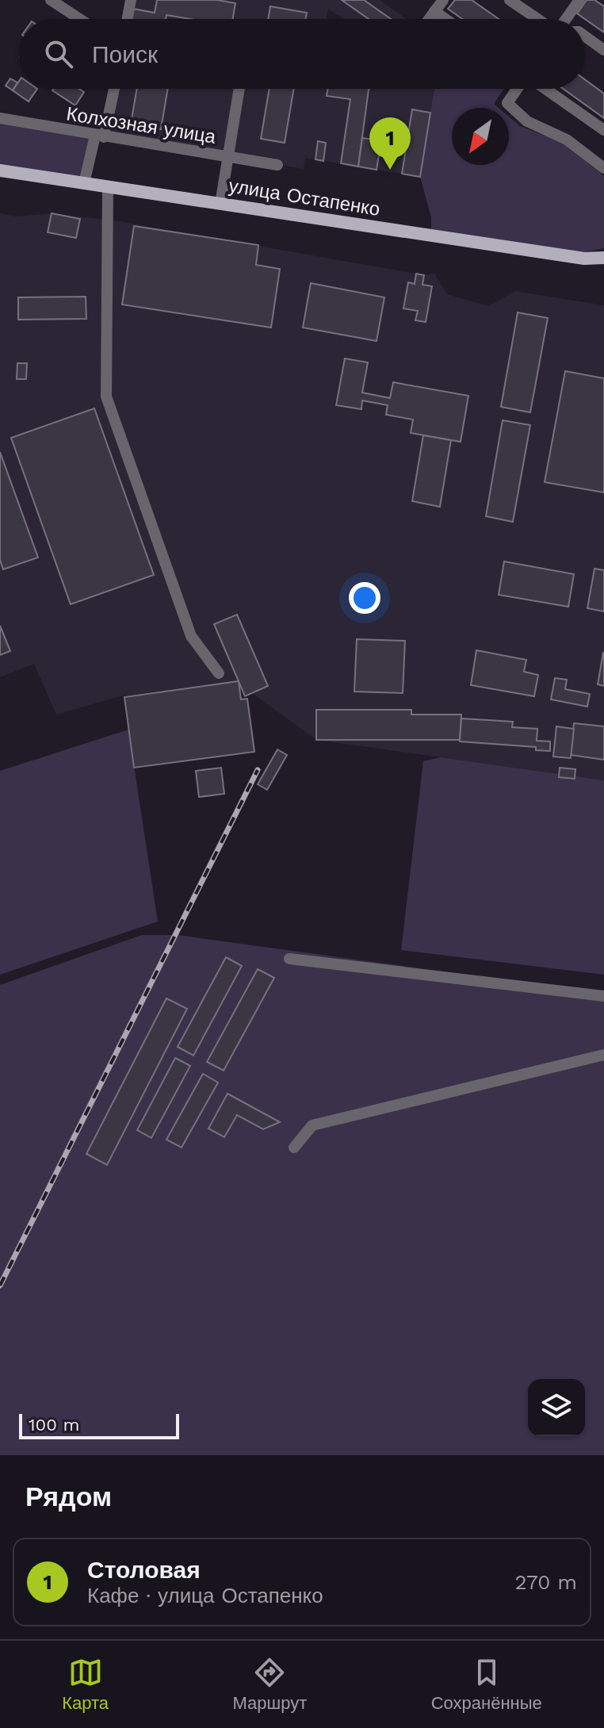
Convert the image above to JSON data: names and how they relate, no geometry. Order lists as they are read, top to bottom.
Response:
{
  "streets": {
    "main road": ["улица Остапенко"],
    "street": ["Колхозная улица"]
  },
  "scale_bar": "100 m",
  "north": "bottom left",
  "page": {
    "search": "Поиск",
    "pins": "1",
    "scale": "100 m",
    "heading": "Рядом",
    "list": [
      {
        "mark": "1",
        "name": "Столовая",
        "note": "Кафе · улица Остапенко",
        "value": "270 m"
      }
    ],
    "nav": ["Карта", "Маршрут", "Сохранённые"]
  }
}
